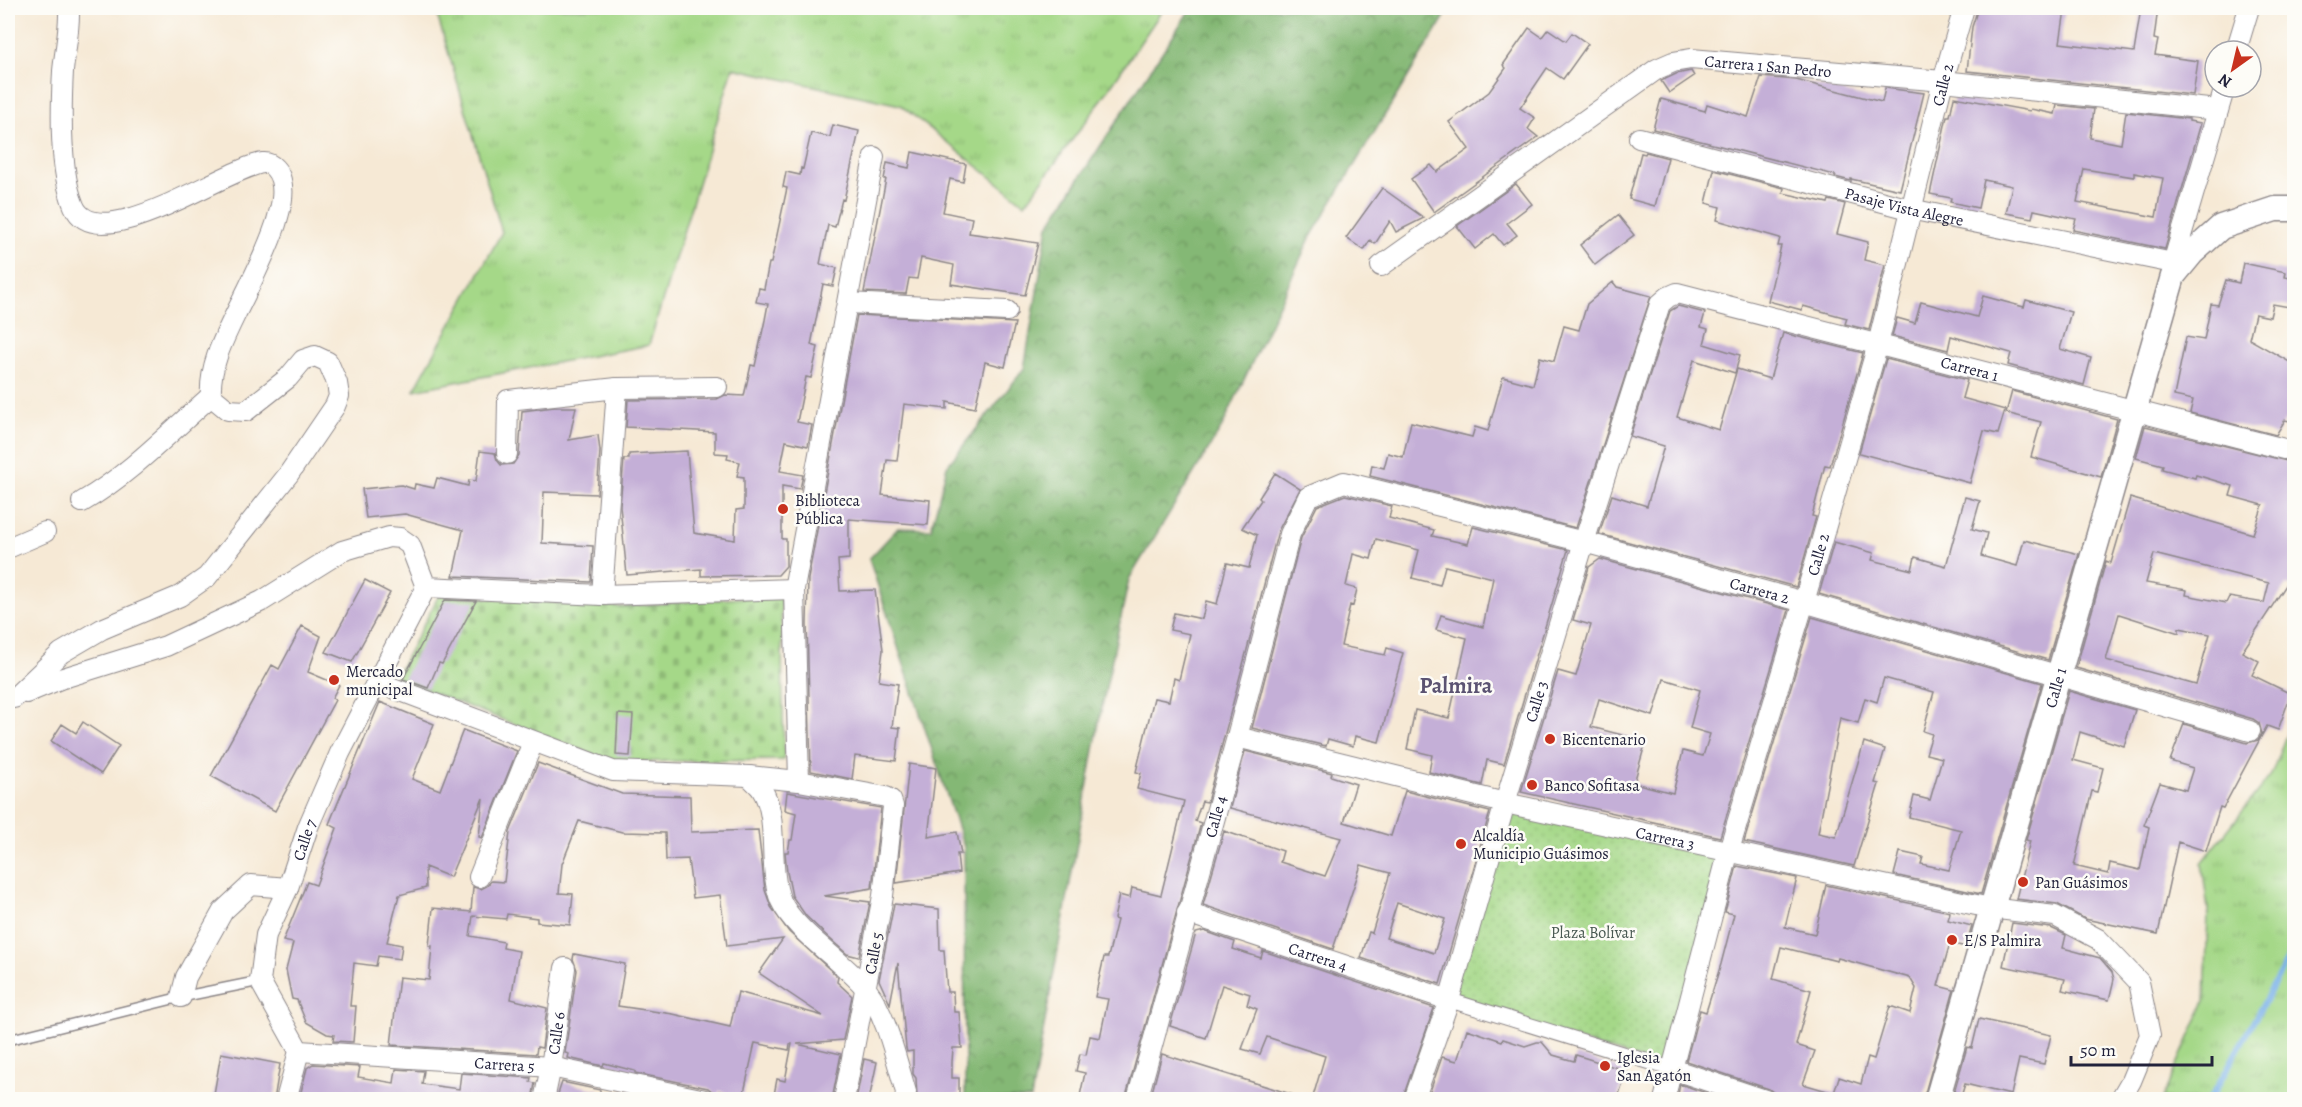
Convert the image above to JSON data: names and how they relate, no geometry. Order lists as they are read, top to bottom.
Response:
{
  "streets": {
    "street": [
      "Carrera 1 San Pedro",
      "Calle 2",
      "Pasaje Vista Alegre",
      "Carrera 1",
      "Carrera 2",
      "Calle 1",
      "Calle 3",
      "Calle 4",
      "Carrera 3",
      "Calle 7",
      "Calle 5",
      "Carrera 4",
      "Calle 6",
      "Carrera 5"
    ]
  },
  "crossings": [
    ["Carrera 1 San Pedro", "Calle 2"],
    ["Calle 2", "Pasaje Vista Alegre"],
    ["Calle 2", "Carrera 1"],
    ["Calle 2", "Carrera 2"],
    ["Calle 2", "Carrera 3"],
    ["Pasaje Vista Alegre", "Calle 1"],
    ["Carrera 1", "Calle 1"],
    ["Carrera 1", "Calle 3"],
    ["Carrera 2", "Calle 1"],
    ["Carrera 2", "Calle 3"],
    ["Carrera 2", "Calle 4"],
    ["Calle 1", "Carrera 3"],
    ["Calle 3", "Carrera 3"],
    ["Calle 3", "Carrera 4"],
    ["Calle 4", "Carrera 3"],
    ["Calle 4", "Carrera 4"],
    ["Calle 6", "Carrera 5"]
  ],
  "districts": ["Palmira"],
  "parks": ["Plaza Bolívar"],
  "places": [
    "Biblioteca Pública",
    "Mercado municipal",
    "Bicentenario",
    "Banco Sofitasa",
    "Alcaldía Municipio Guásimos",
    "Pan Guásimos",
    "E/S Palmira",
    "Iglesia San Agatón"
  ],
  "scale_bar": "50 m",
  "north": "bottom left"
}
